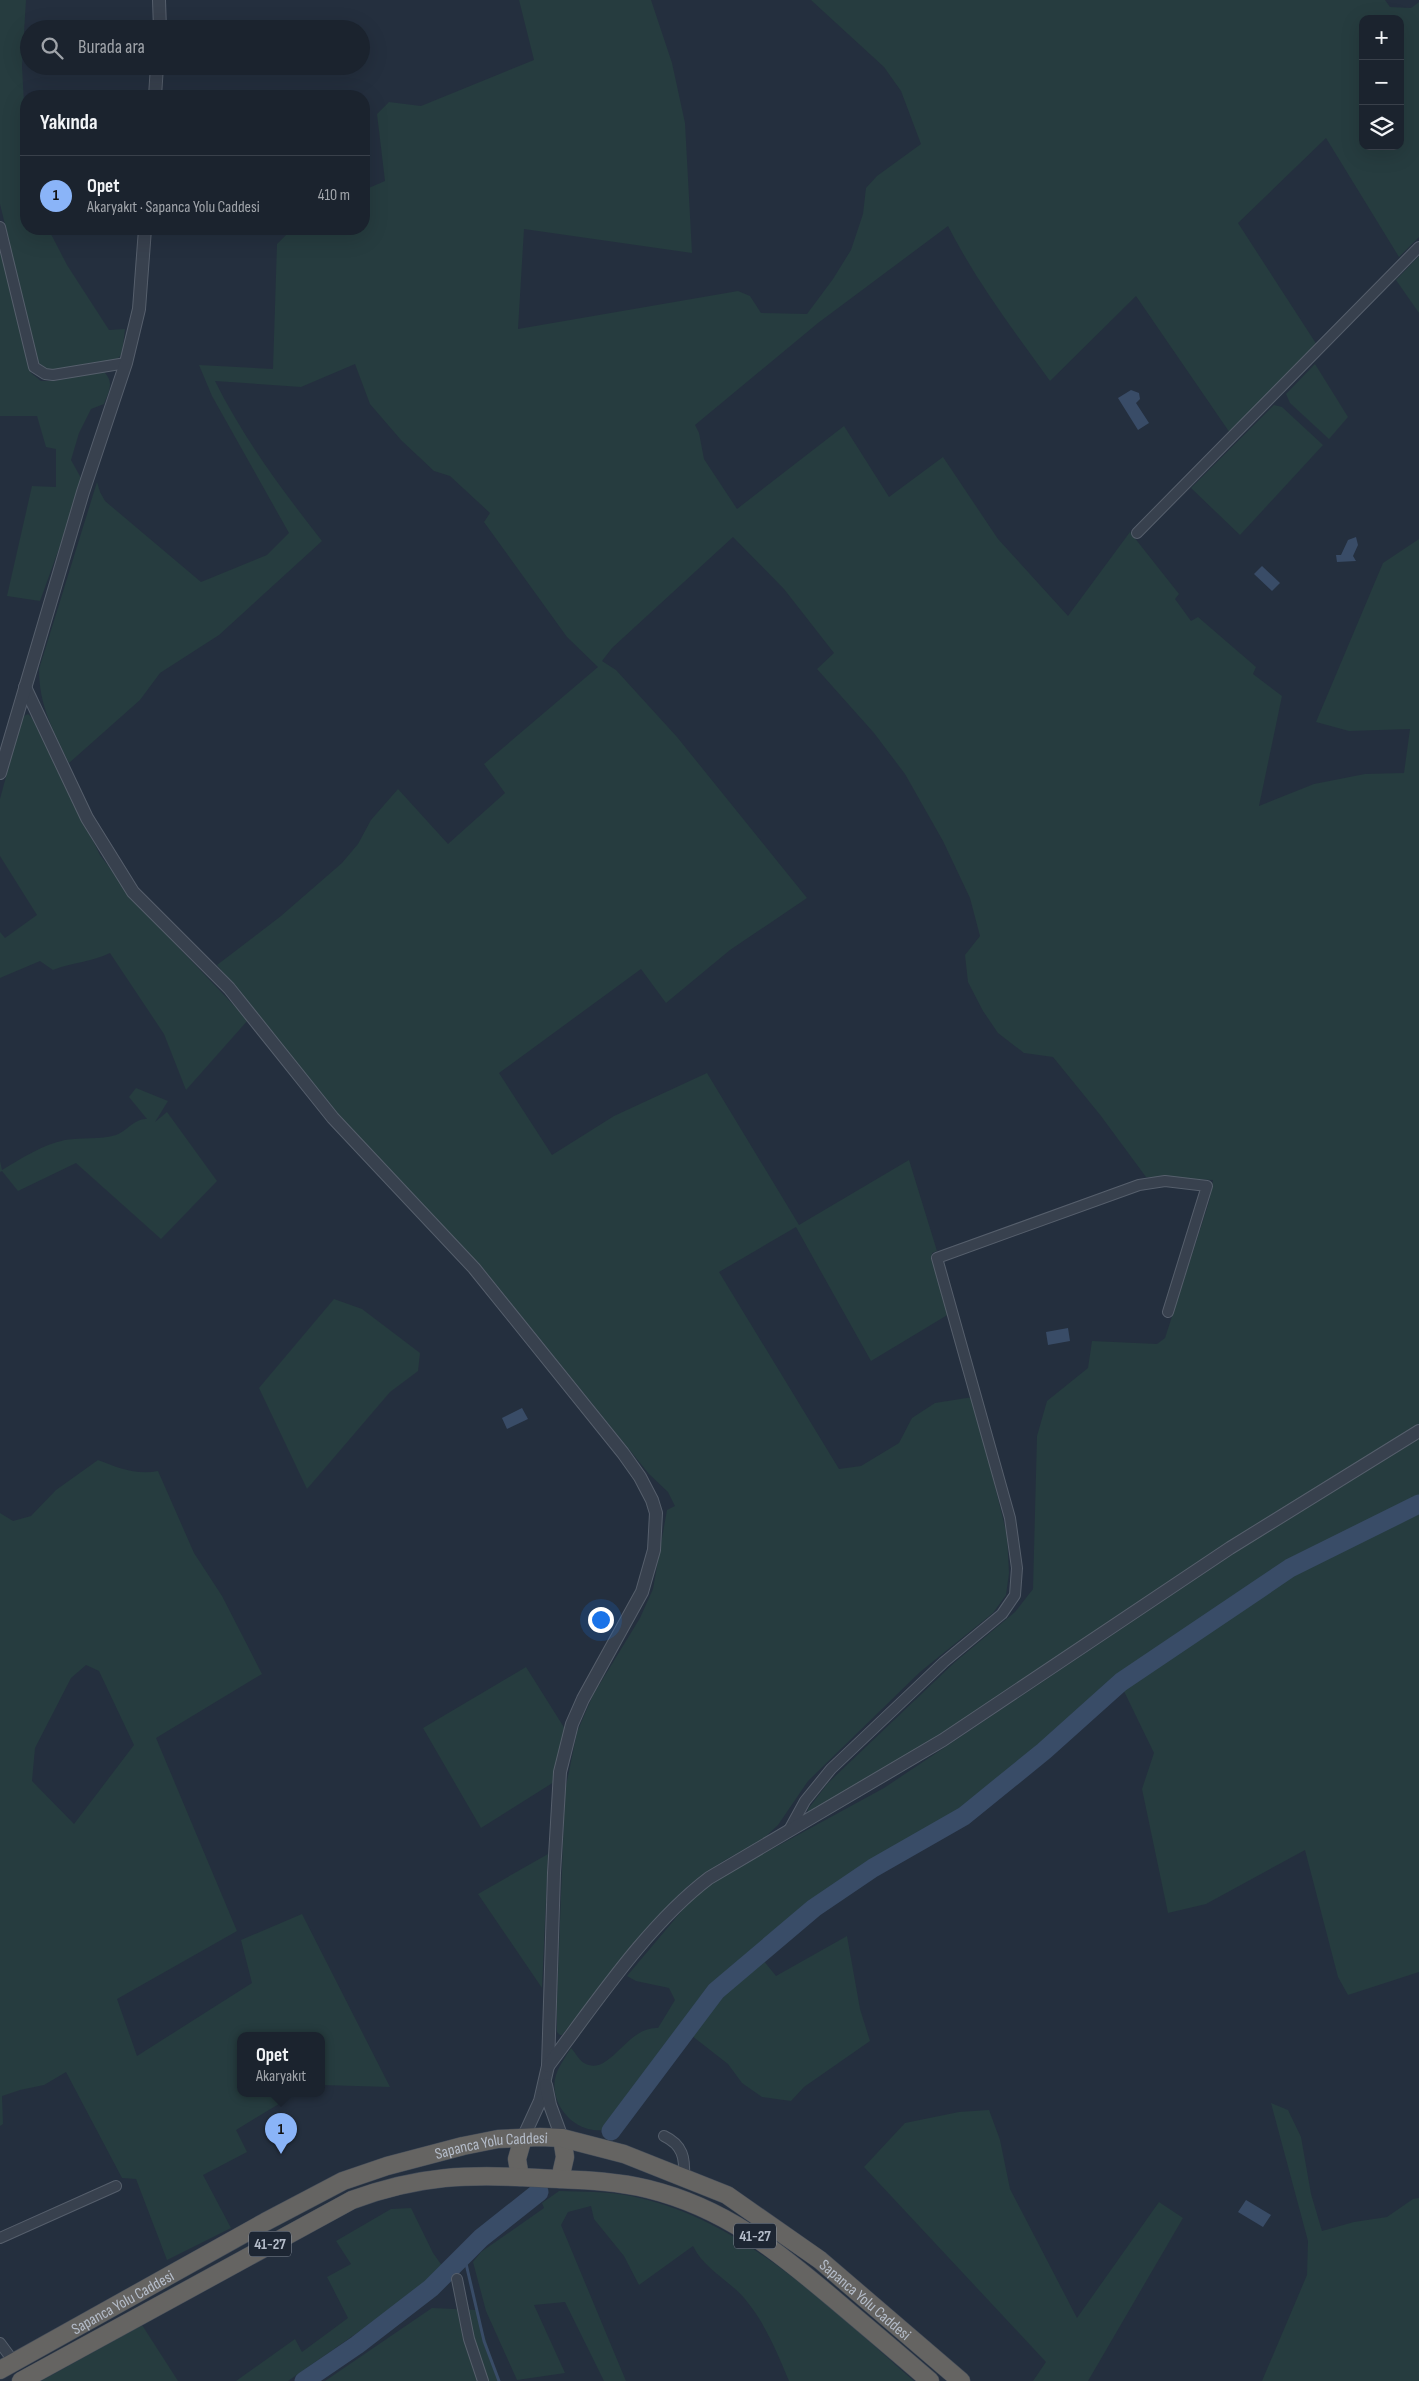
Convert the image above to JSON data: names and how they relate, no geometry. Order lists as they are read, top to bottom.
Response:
{
  "streets": {
    "highway": ["Sapanca Yolu Caddesi", "41-27"]
  },
  "page": {
    "map_buttons": ["+", "−"],
    "search": "Burada ara",
    "heading": "Yakında",
    "list": [
      {
        "mark": "1",
        "name": "Opet",
        "note": "Akaryakıt · Sapanca Yolu Caddesi",
        "value": "410 m"
      }
    ],
    "popup": ["Opet", "Akaryakıt"],
    "pins": "1"
  }
}
